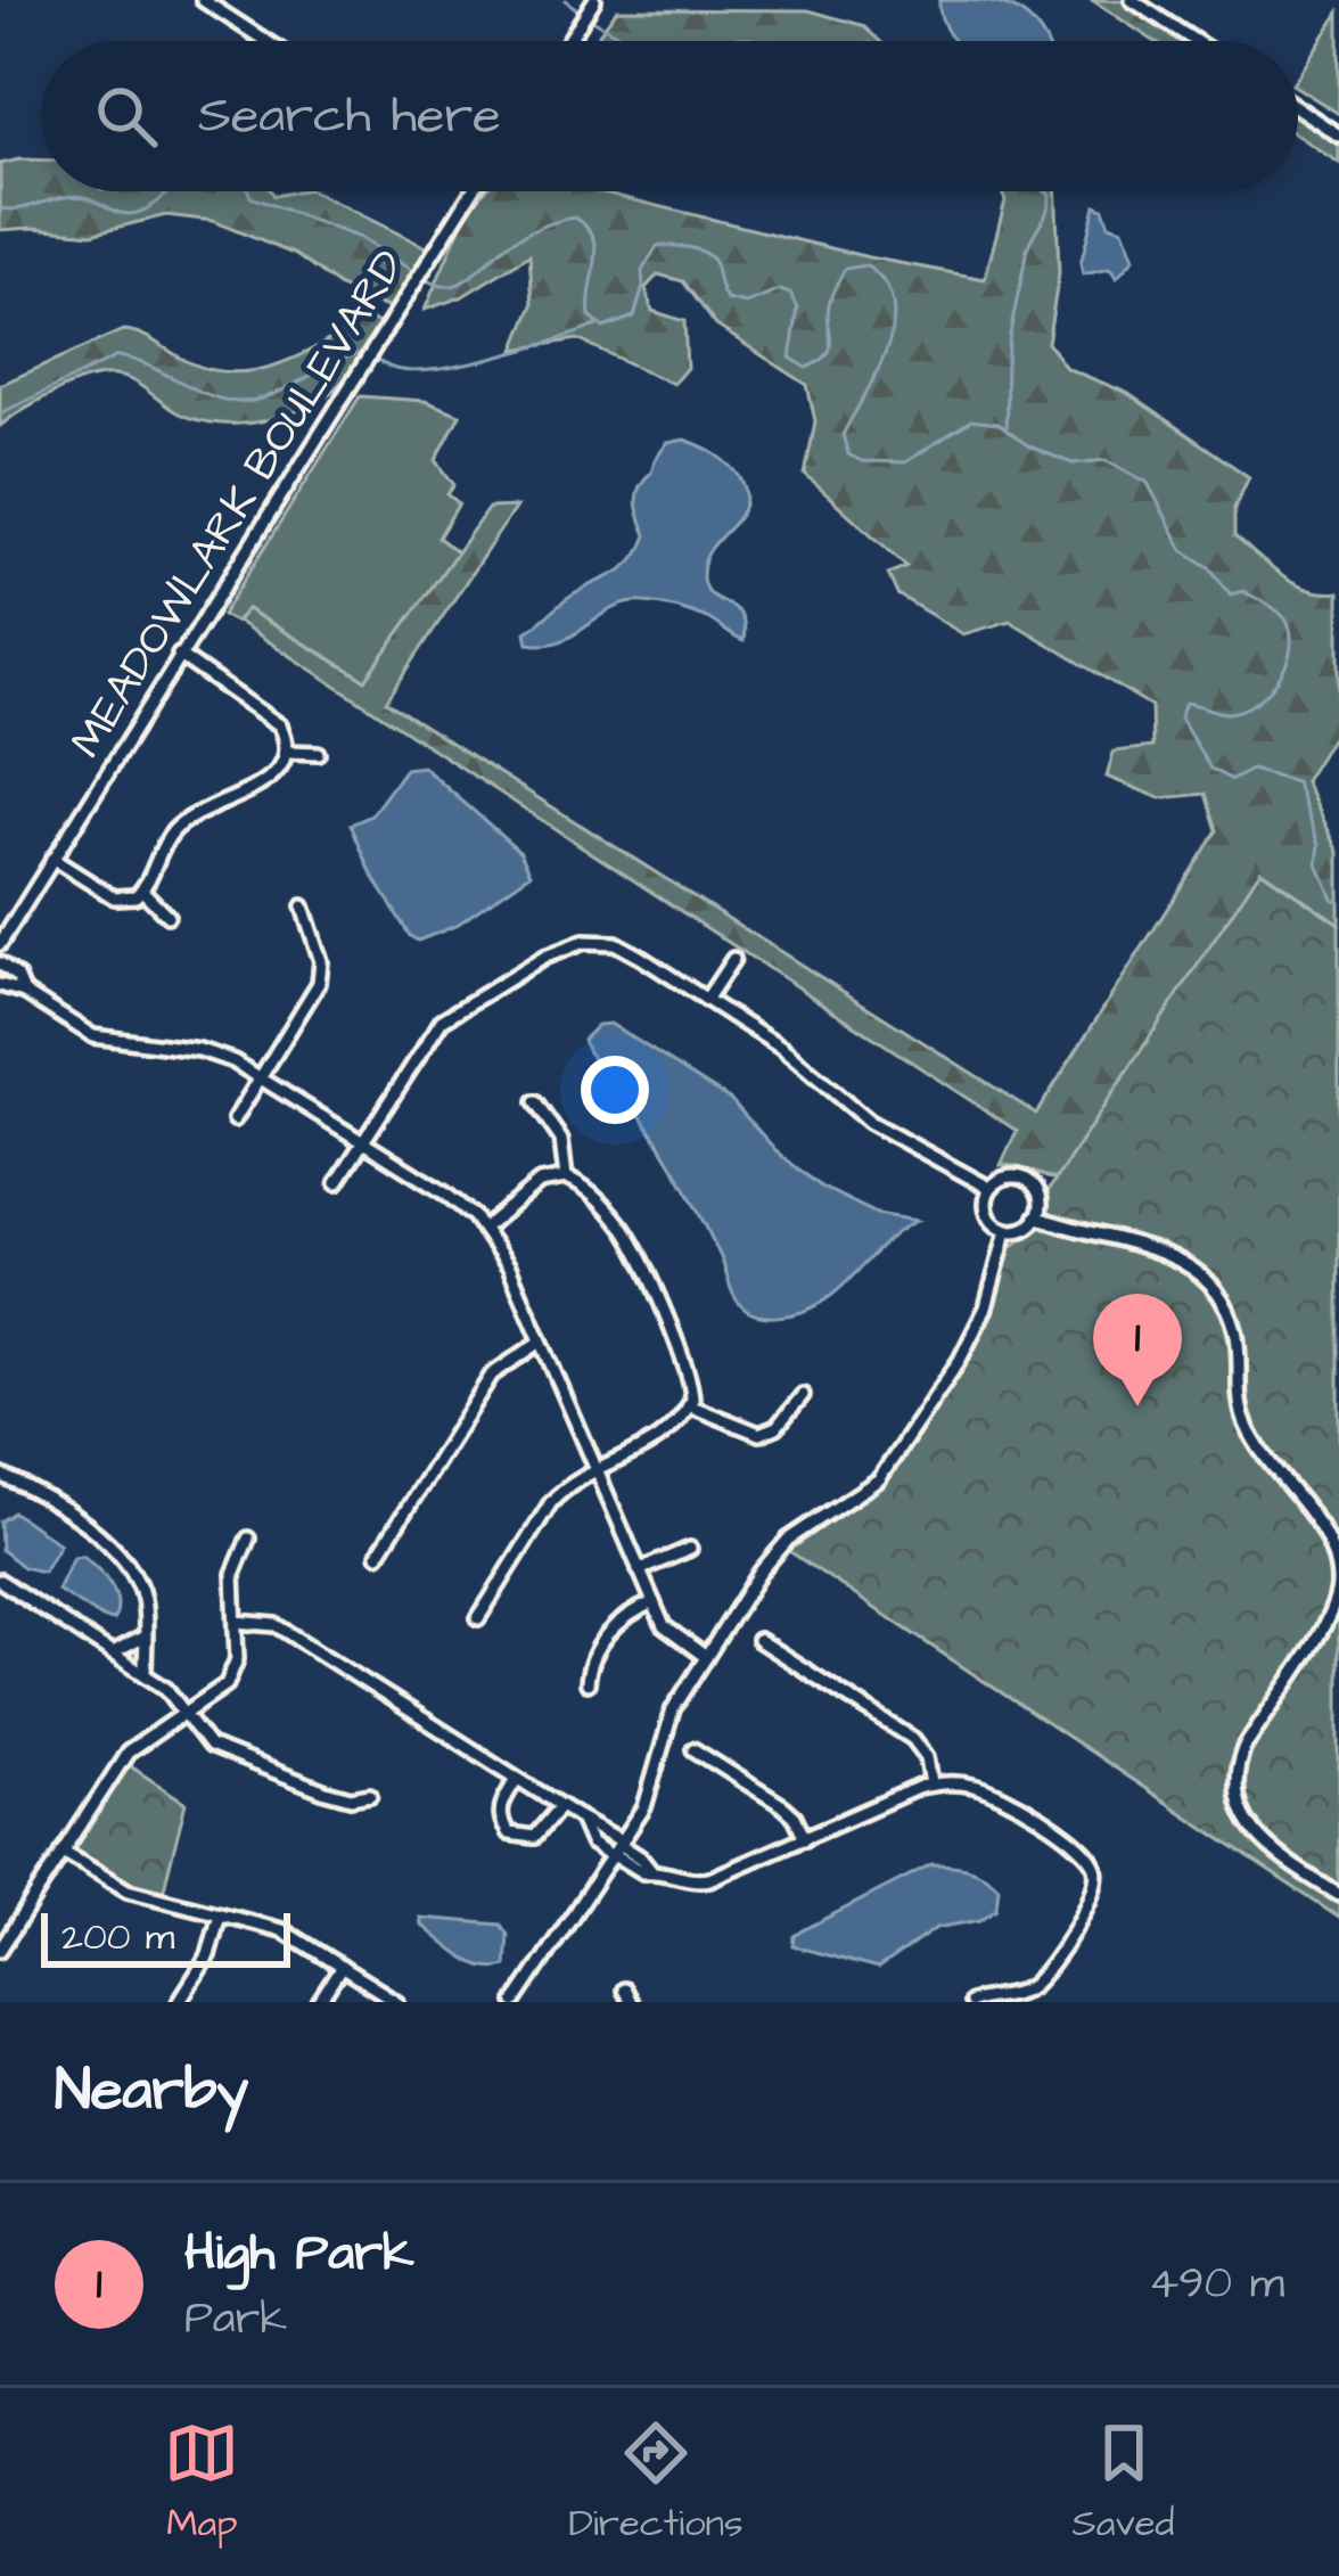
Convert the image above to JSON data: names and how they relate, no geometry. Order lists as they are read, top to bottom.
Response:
{
  "streets": {
    "street": ["MEADOWLARK BOULEVARD"]
  },
  "scale_bar": "200 m",
  "page": {
    "search": "Search here",
    "pins": "1",
    "scale": "200 m",
    "heading": "Nearby",
    "list": [
      {
        "mark": "1",
        "name": "High Park",
        "note": "Park",
        "value": "490 m"
      }
    ],
    "nav": ["Map", "Directions", "Saved"]
  }
}
